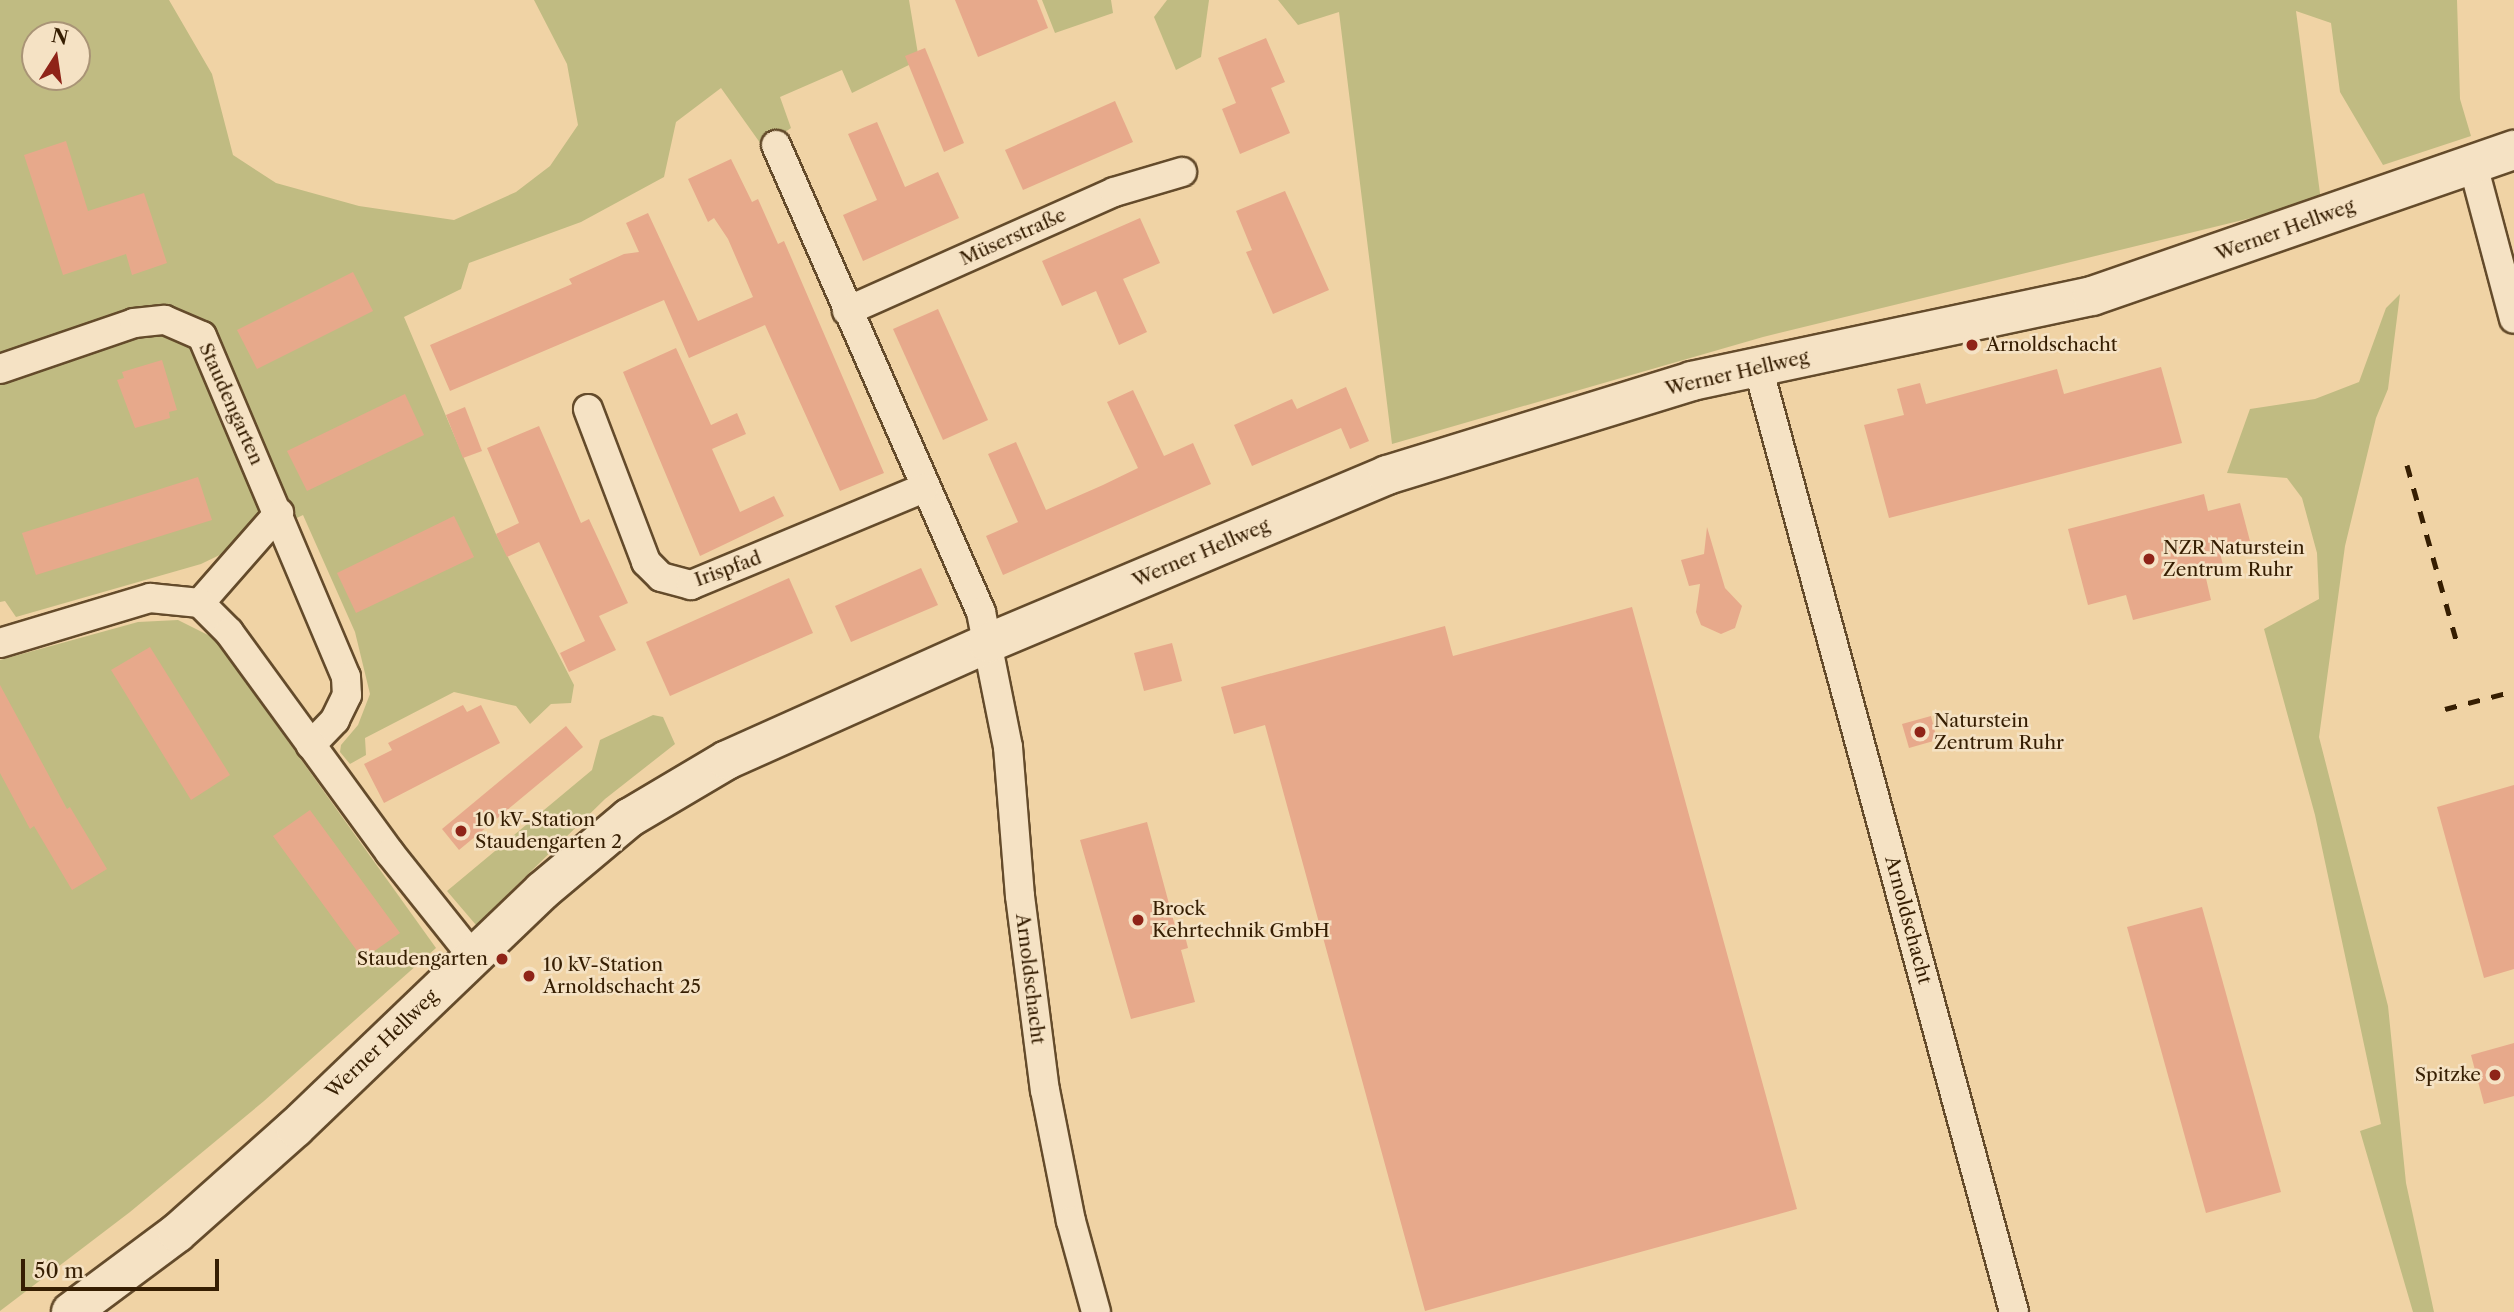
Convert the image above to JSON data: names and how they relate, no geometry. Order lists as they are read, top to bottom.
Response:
{
  "streets": {
    "main road": ["Werner Hellweg"],
    "street": [
      "Müserstraße",
      "Staudengarten",
      "Irispfad",
      "Arnoldschacht"
    ]
  },
  "crossings": [
    ["Werner Hellweg", "Arnoldschacht"]
  ],
  "places": [
    "Arnoldschacht",
    "NZR Naturstein Zentrum Ruhr",
    "Naturstein Zentrum Ruhr",
    "10 kV-Station Staudengarten 2",
    "Brock Kehrtechnik GmbH",
    "Staudengarten",
    "10 kV-Station Arnoldschacht 25",
    "Spitzke"
  ],
  "scale_bar": "50 m",
  "north": "top"
}
